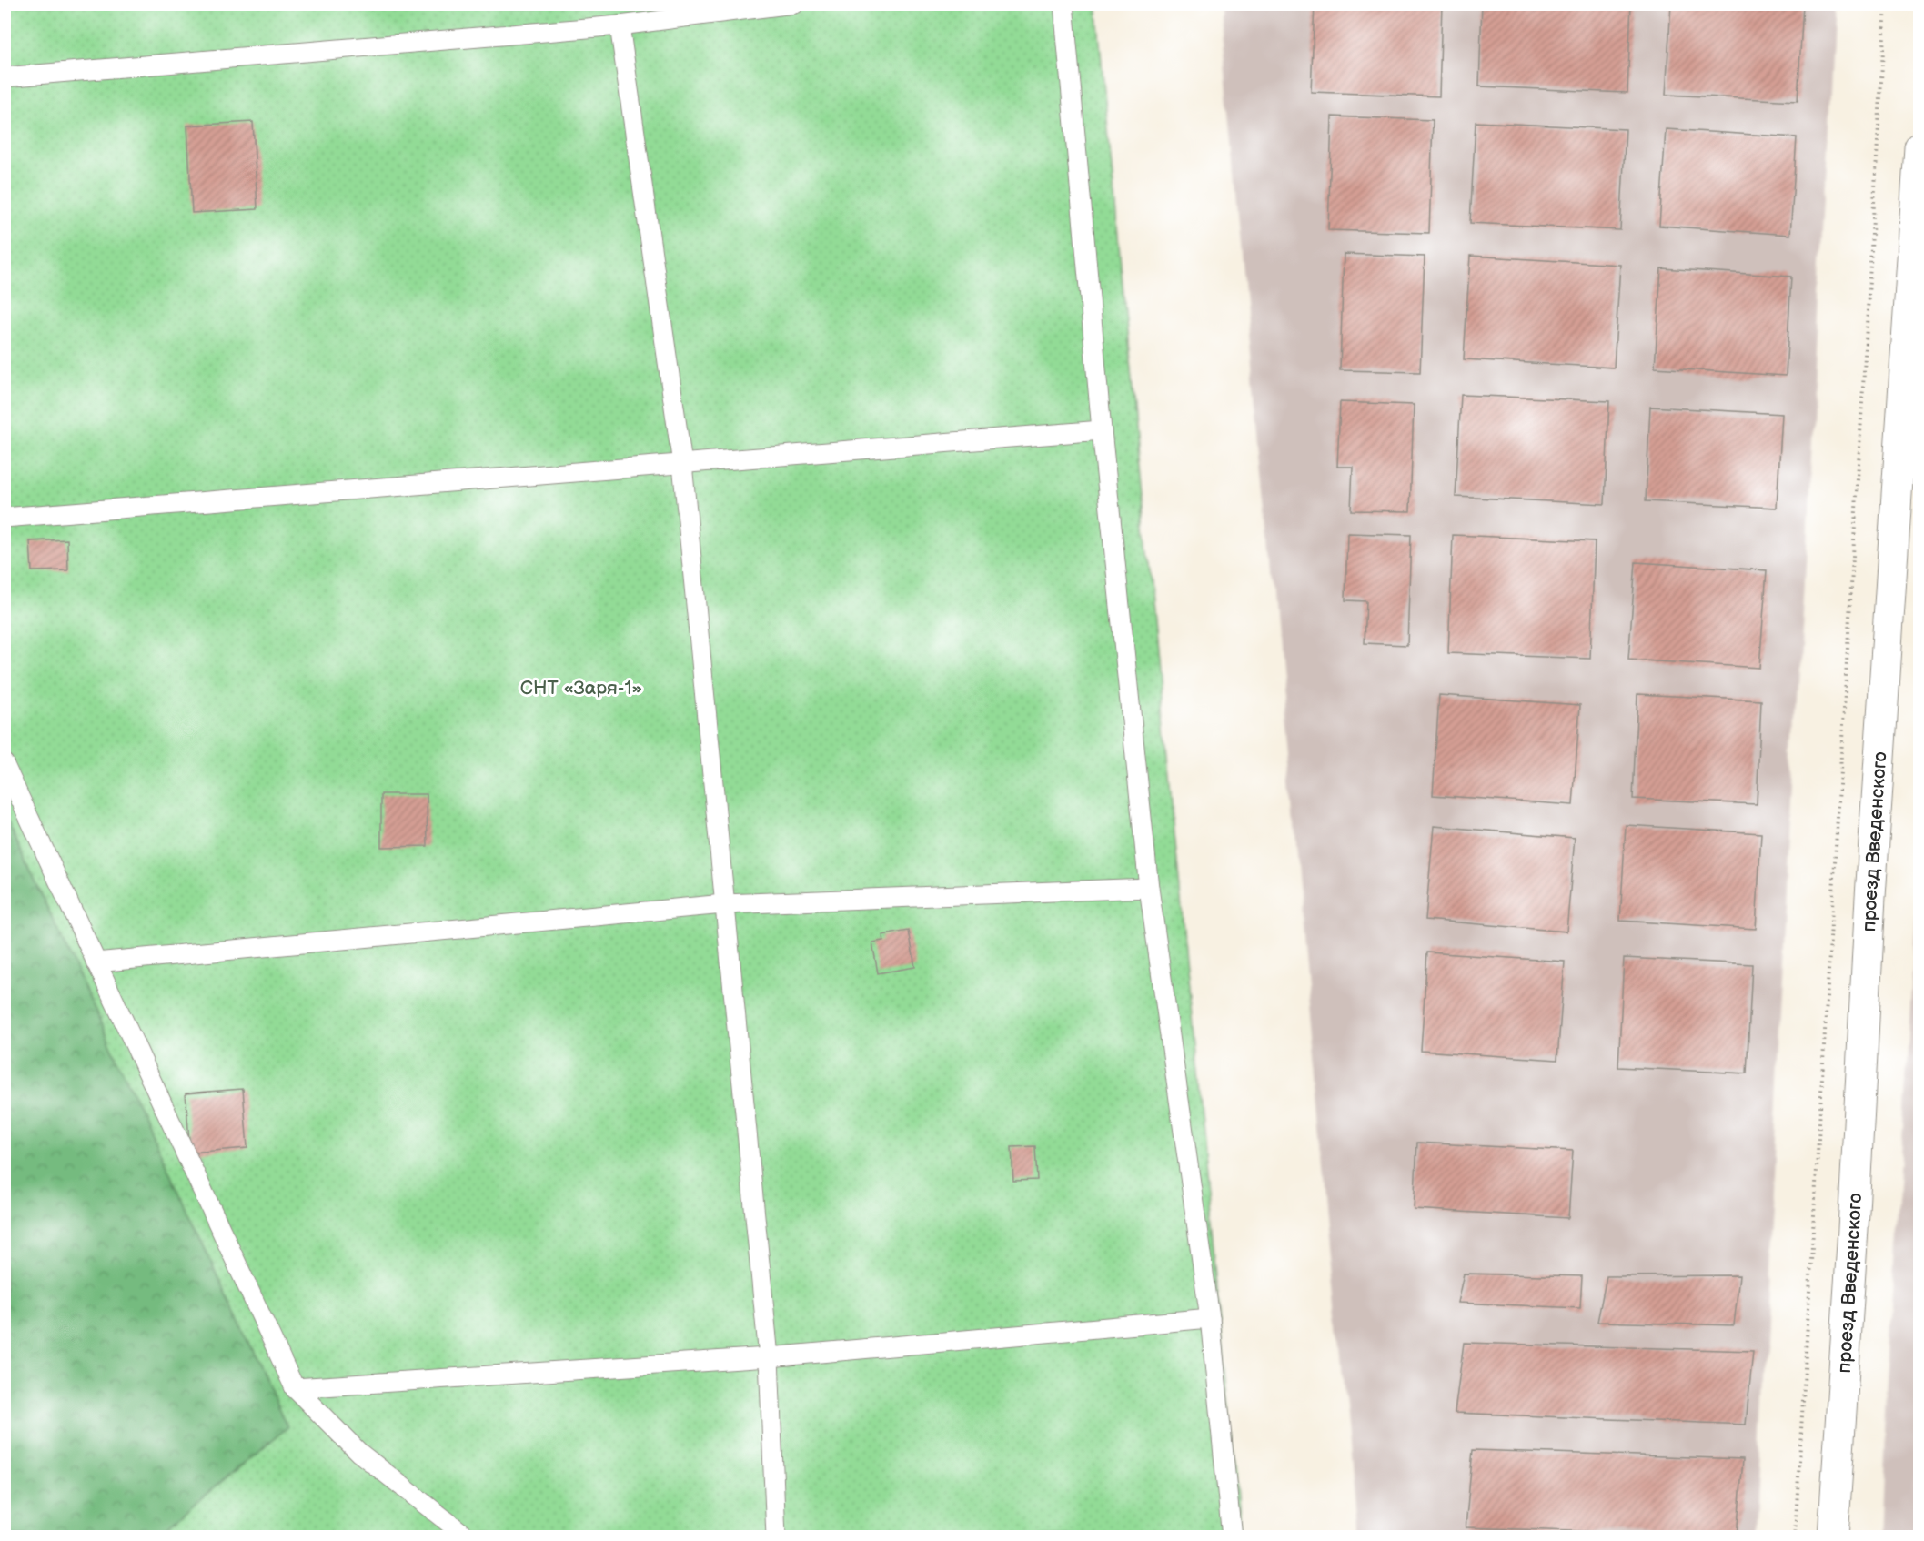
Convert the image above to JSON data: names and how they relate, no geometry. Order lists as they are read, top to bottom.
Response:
{
  "streets": {
    "street": ["проезд Введенского"]
  },
  "parks": ["СНТ «Заря-1»"]
}
